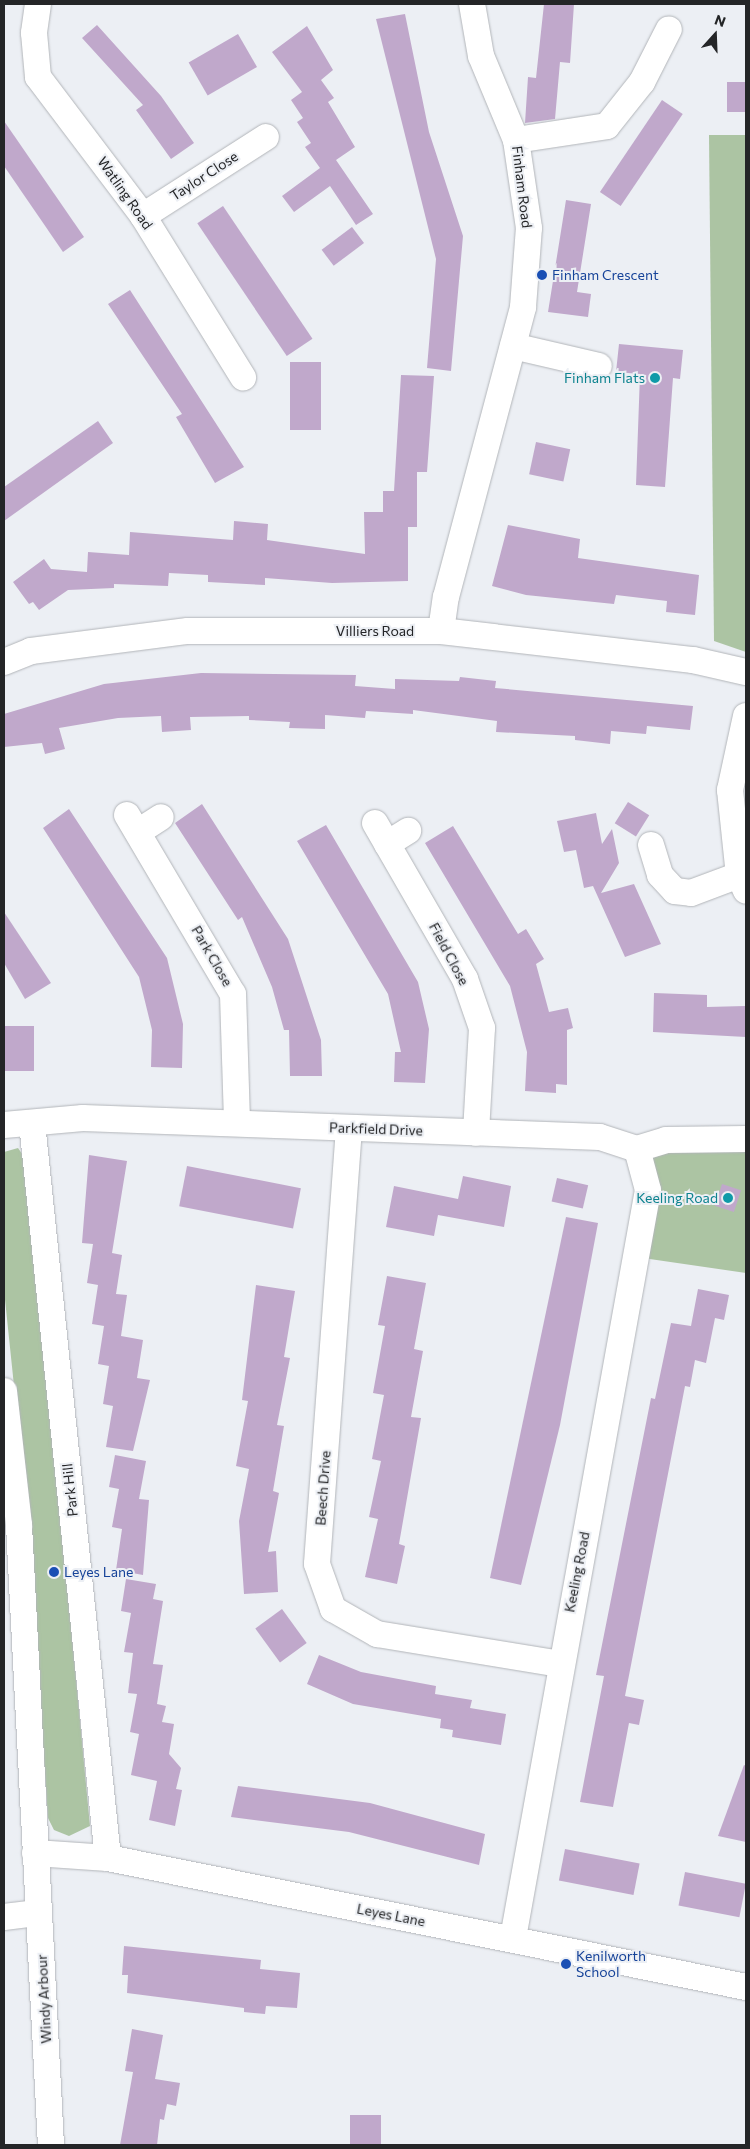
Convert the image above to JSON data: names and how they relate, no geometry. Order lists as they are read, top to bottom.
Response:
{
  "streets": {
    "street": [
      "Taylor Close",
      "Finham Road",
      "Watling Road",
      "Villiers Road",
      "Field Close",
      "Park Close",
      "Parkfield Drive",
      "Beech Drive",
      "Park Hill",
      "Keeling Road",
      "Leyes Lane",
      "Windy Arbour"
    ]
  },
  "crossings": [
    ["Taylor Close", "Watling Road"],
    ["Finham Road", "Villiers Road"],
    ["Field Close", "Parkfield Drive"],
    ["Park Close", "Parkfield Drive"],
    ["Parkfield Drive", "Beech Drive"],
    ["Parkfield Drive", "Park Hill"],
    ["Parkfield Drive", "Keeling Road"],
    ["Beech Drive", "Keeling Road"],
    ["Park Hill", "Leyes Lane"],
    ["Keeling Road", "Leyes Lane"],
    ["Leyes Lane", "Windy Arbour"]
  ],
  "places": [
    "Finham Crescent",
    "Finham Flats",
    "Keeling Road",
    "Leyes Lane",
    "Kenilworth School"
  ],
  "north": "top"
}
